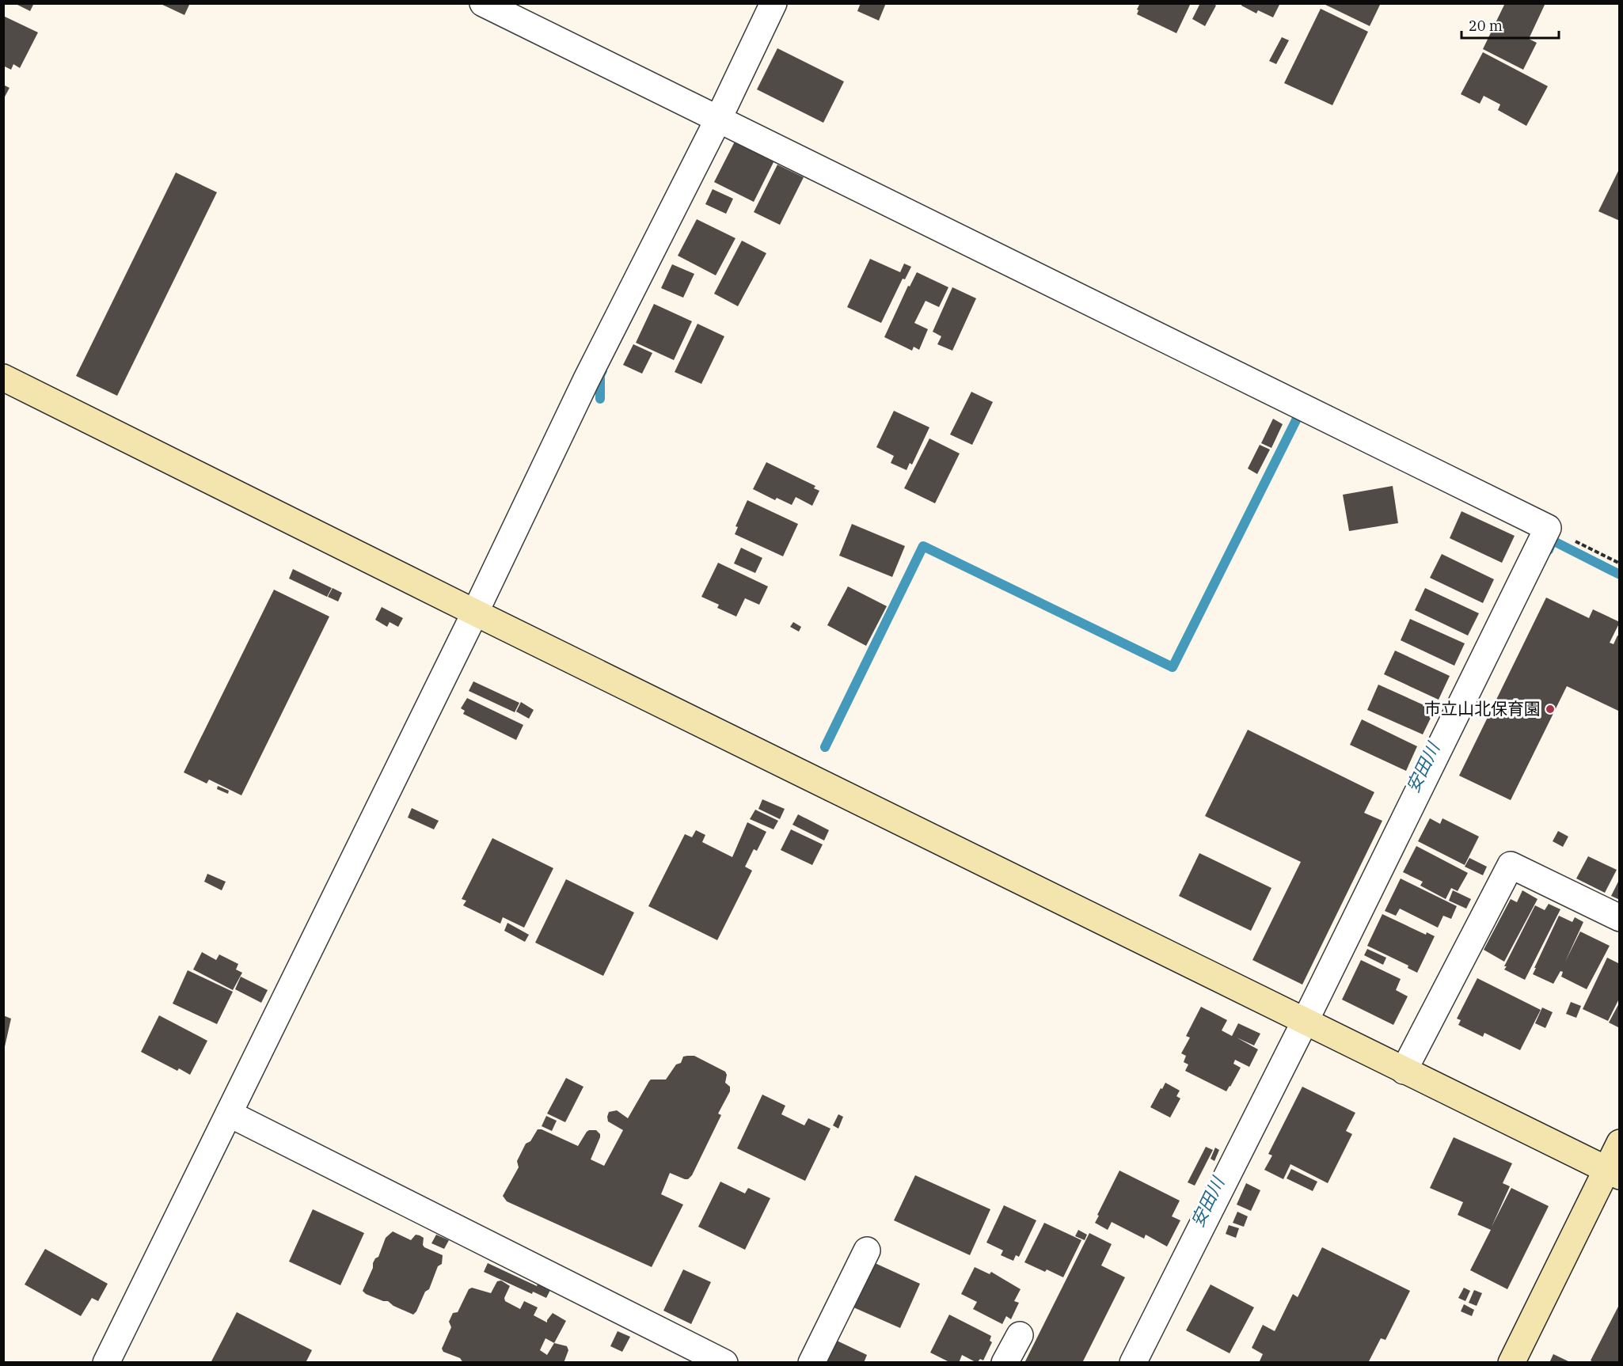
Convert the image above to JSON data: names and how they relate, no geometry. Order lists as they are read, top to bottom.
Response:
{
  "water": ["安田川"],
  "places": ["市立山北保育園"],
  "scale_bar": "20 m"
}
